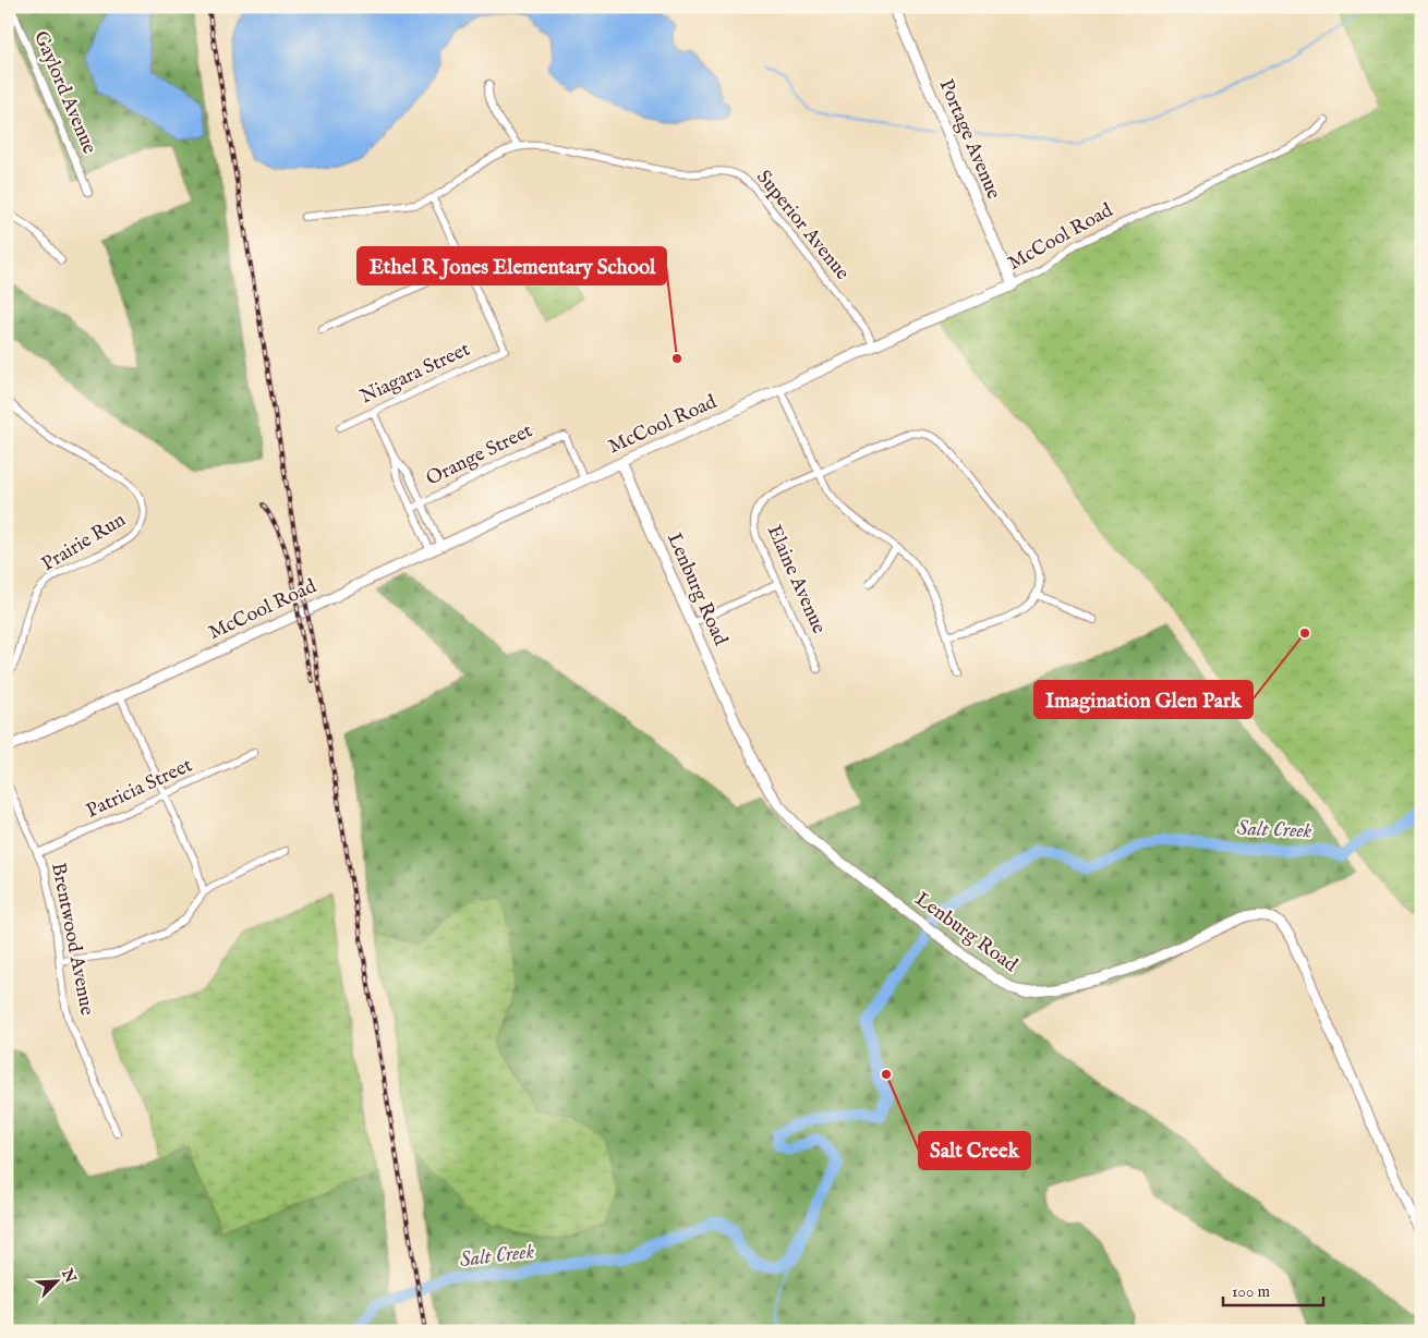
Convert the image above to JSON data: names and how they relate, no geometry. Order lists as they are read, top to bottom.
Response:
{
  "streets": {
    "street": [
      "Gaylord Avenue",
      "Portage Avenue",
      "Superior Avenue",
      "McCool Road",
      "Niagara Street",
      "Orange Street",
      "Prairie Run",
      "Elaine Avenue",
      "Lenburg Road",
      "Patricia Street",
      "Brentwood Avenue"
    ]
  },
  "crossings": [
    ["Portage Avenue", "McCool Road"],
    ["Superior Avenue", "McCool Road"],
    ["McCool Road", "Orange Street"],
    ["McCool Road", "Lenburg Road"],
    ["Patricia Street", "Brentwood Avenue"]
  ],
  "water": ["Salt Creek"],
  "places": ["Ethel R Jones Elementary School", "Imagination Glen Park", "Salt Creek"],
  "scale_bar": "100 m",
  "north": "top right"
}
